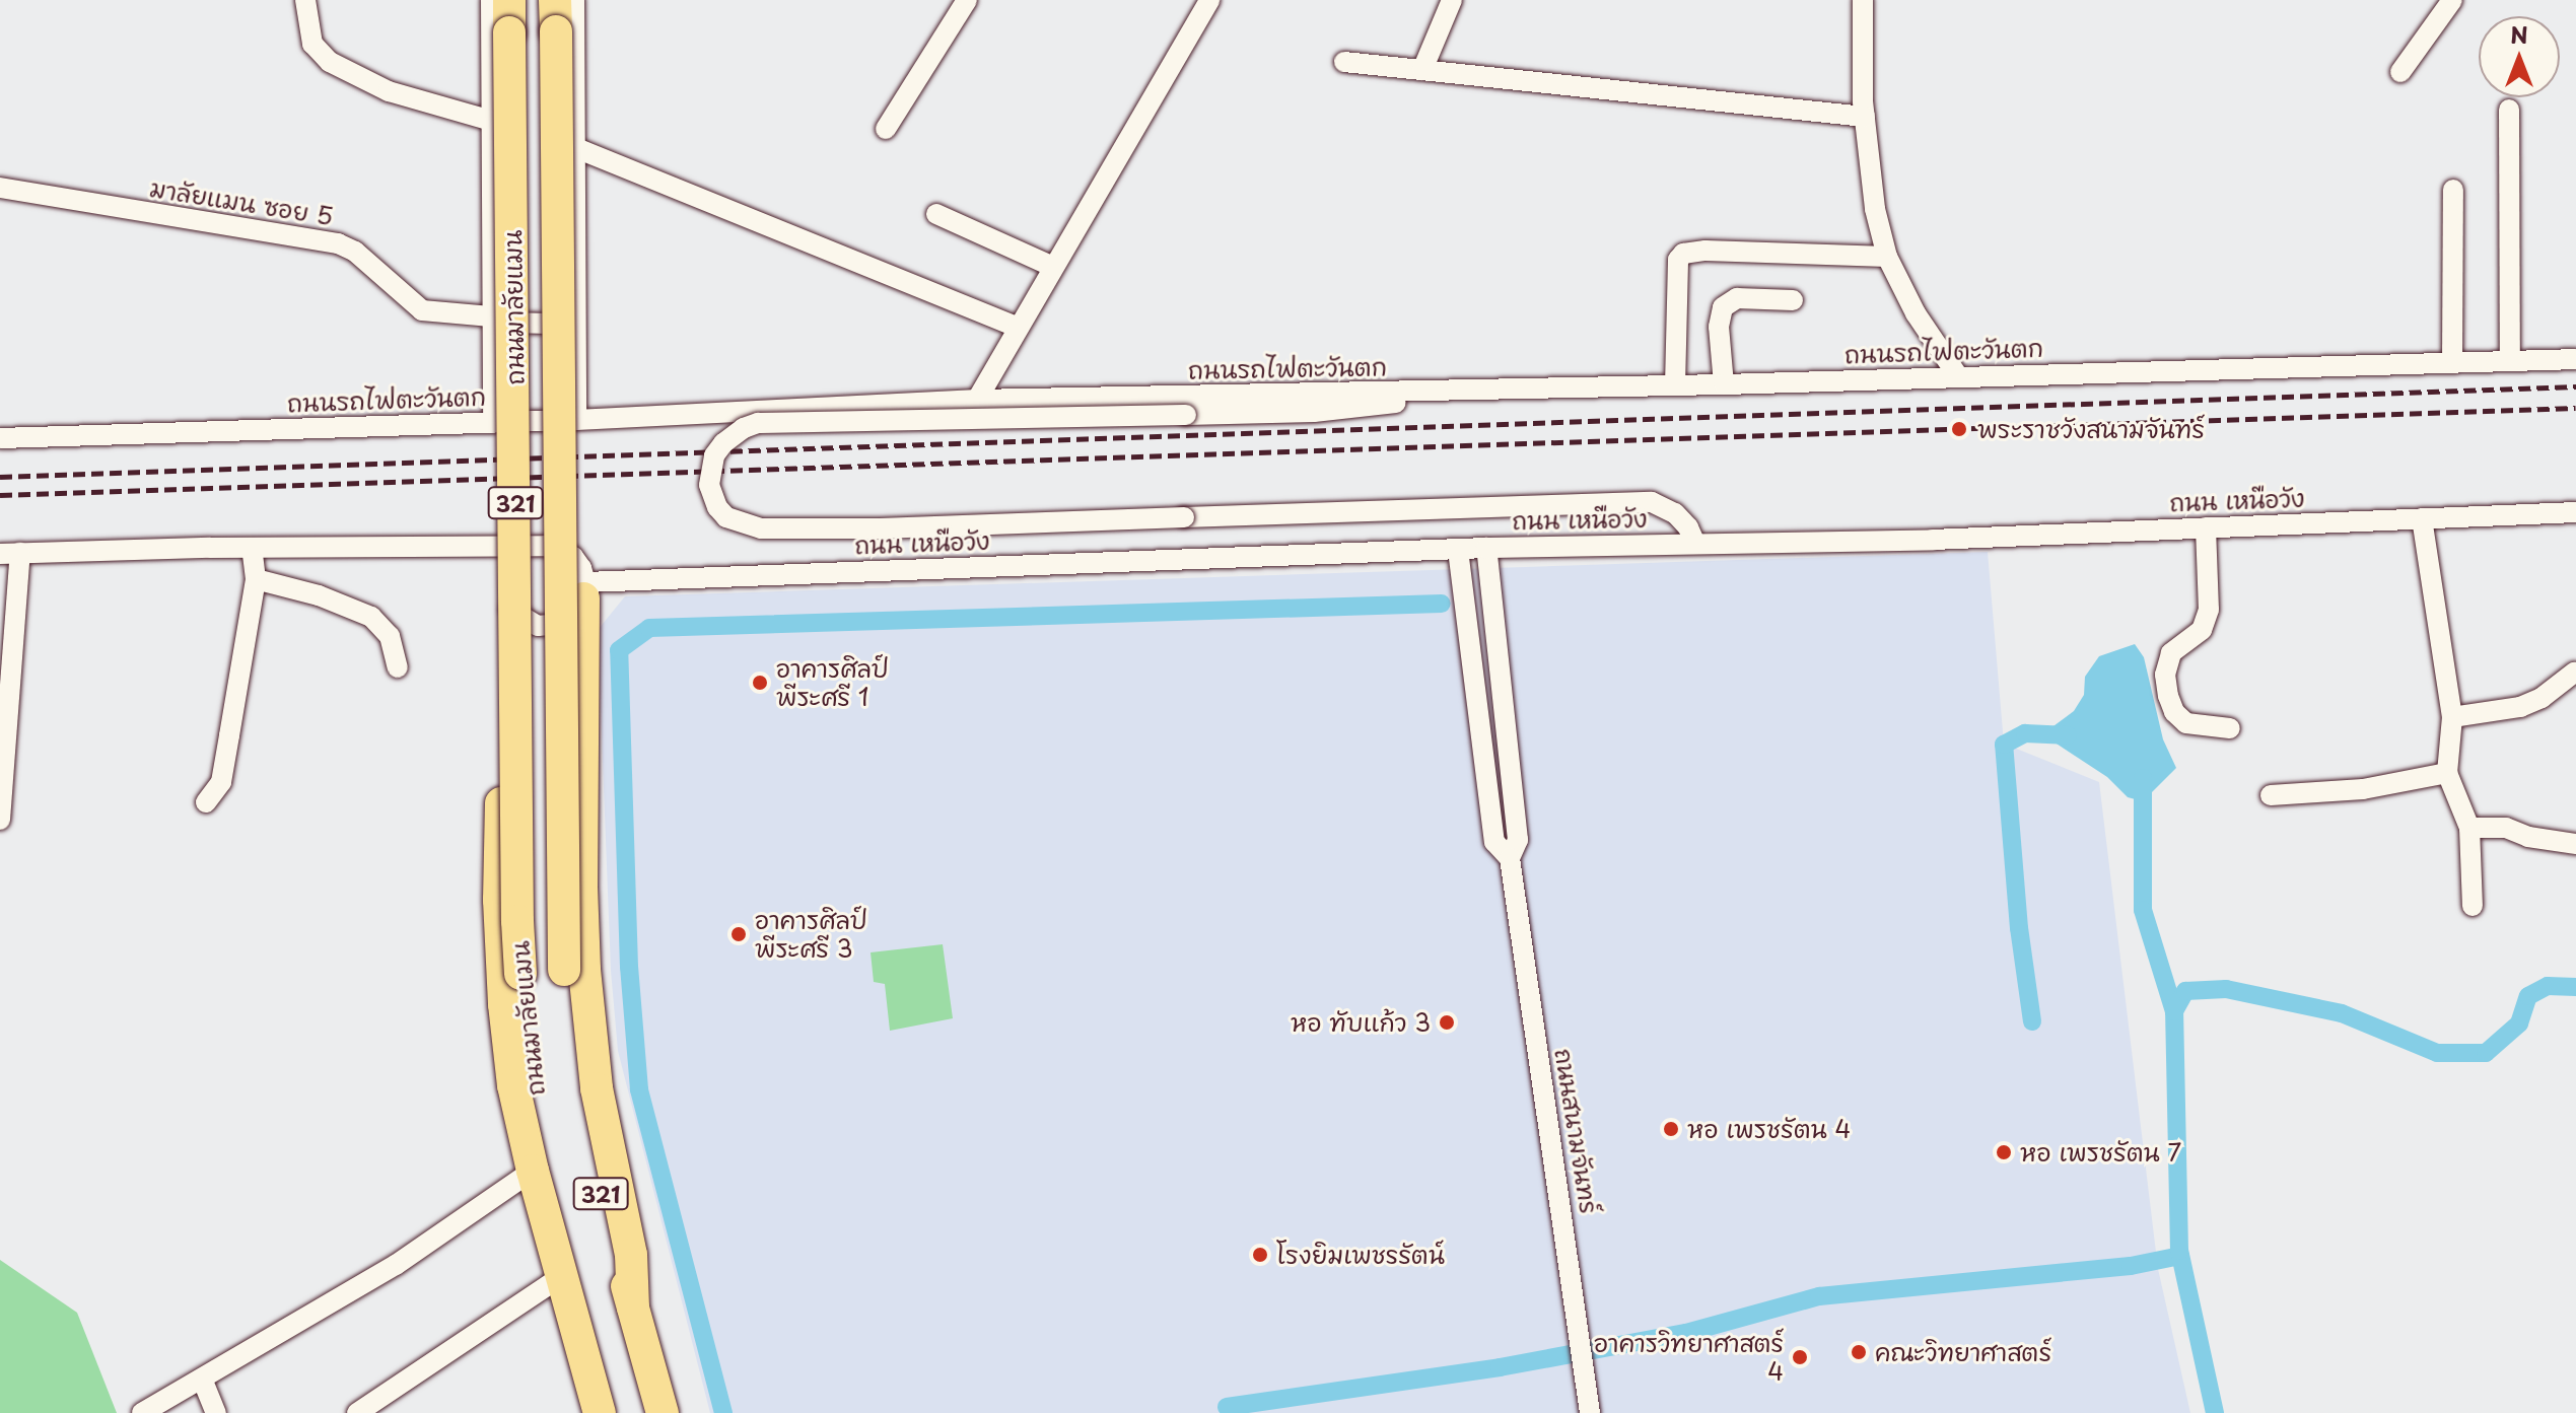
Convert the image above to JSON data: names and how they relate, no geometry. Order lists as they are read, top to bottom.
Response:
{
  "streets": {
    "highway": ["ถนนมาลัยแมน", "321"],
    "street": [
      "มาลัยแมน ซอย 5",
      "ถนนรถไฟตะวันตก",
      "ถนน เหนือวัง",
      "ถนนสนามจันทร์"
    ]
  },
  "crossings": [
    ["ถนน เหนือวัง", "321"],
    ["ถนน เหนือวัง", "ถนนสนามจันทร์"]
  ],
  "places": [
    "พระราชวังสนามจันทร์",
    "อาคารศิลป์ พีระศรี 1",
    "อาคารศิลป์ พีระศรี 3",
    "หอ ทับแก้ว 3",
    "หอ เพรชรัตน 4",
    "หอ เพรชรัตน 7",
    "โรงยิมเพชรรัตน์",
    "คณะวิทยาศาสตร์",
    "อาคารวิทยาศาสตร์ 4"
  ],
  "north": "top"
}
